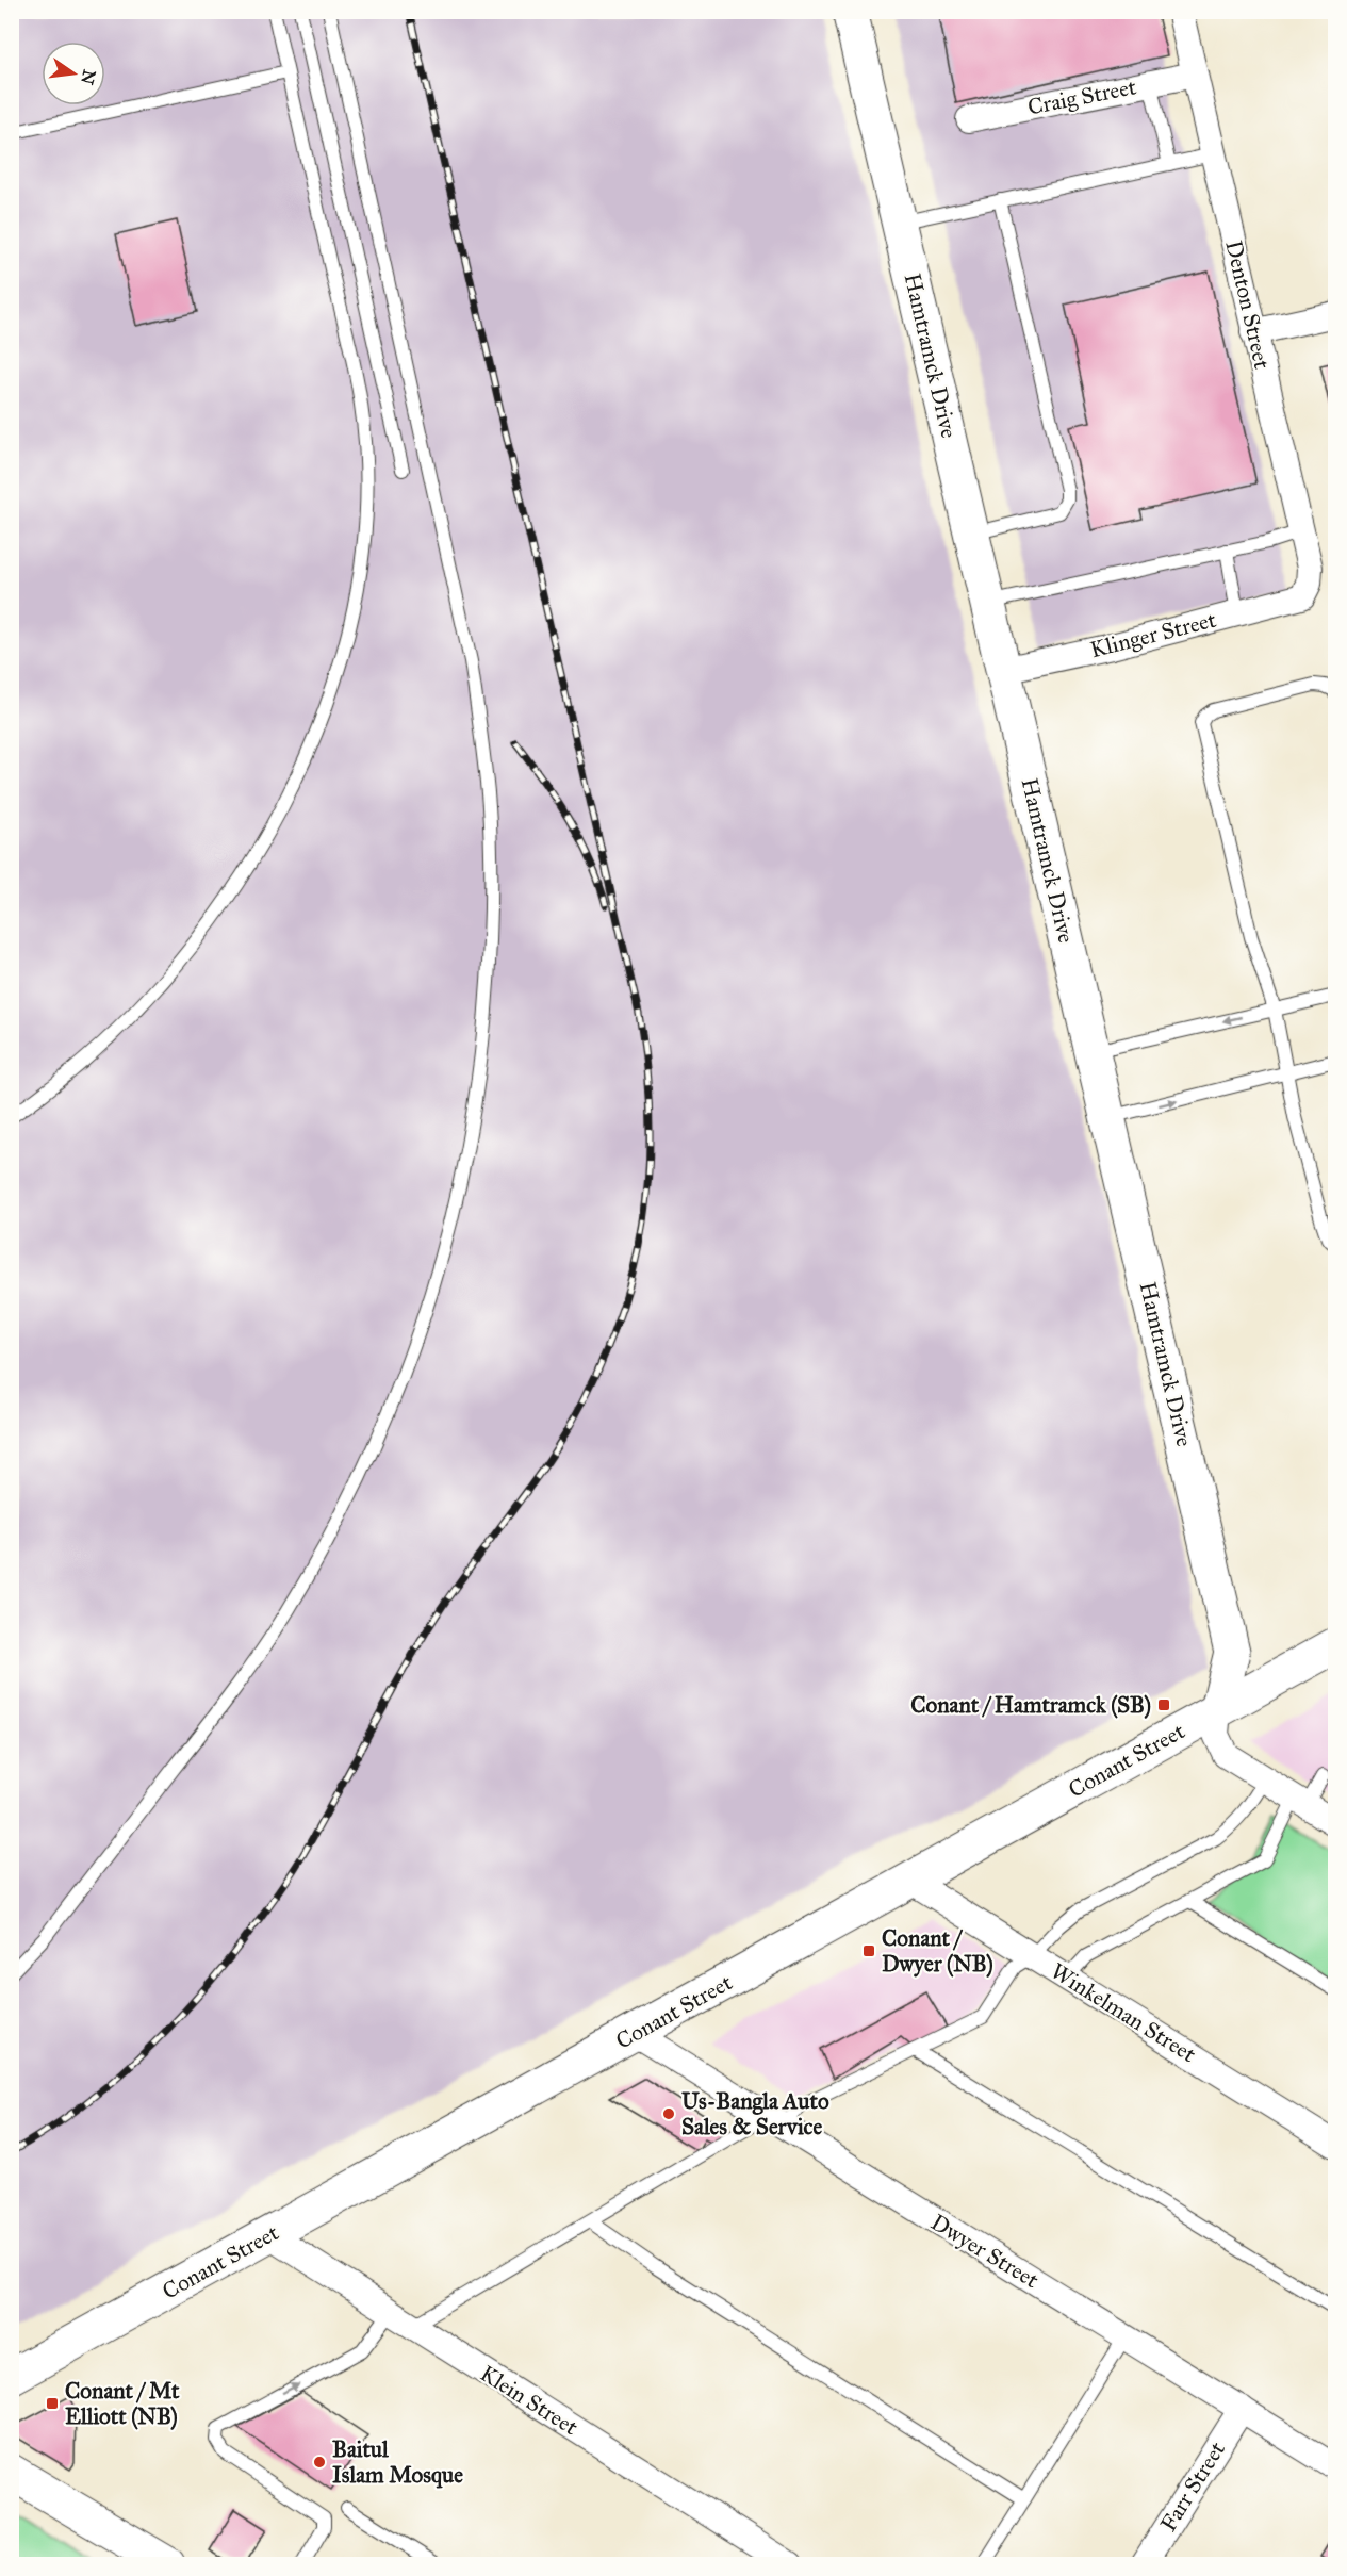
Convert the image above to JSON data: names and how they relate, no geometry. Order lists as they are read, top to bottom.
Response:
{
  "streets": {
    "street": [
      "Craig Street",
      "Denton Street",
      "Hamtramck Drive",
      "Klinger Street",
      "Conant Street",
      "Winkelman Street",
      "Dwyer Street",
      "Klein Street",
      "Farr Street"
    ]
  },
  "crossings": [
    ["Craig Street", "Denton Street"],
    ["Denton Street", "Klinger Street"],
    ["Hamtramck Drive", "Klinger Street"],
    ["Hamtramck Drive", "Conant Street"],
    ["Conant Street", "Winkelman Street"],
    ["Conant Street", "Dwyer Street"],
    ["Conant Street", "Klein Street"],
    ["Dwyer Street", "Farr Street"]
  ],
  "places": {
    "transit": ["Conant / Hamtramck (SB)", "Conant / Dwyer (NB)", "Conant / Mt Elliott (NB)"],
    "other": ["Us-Bangla Auto Sales & Service", "Baitul Islam Mosque"]
  },
  "north": "right"
}
